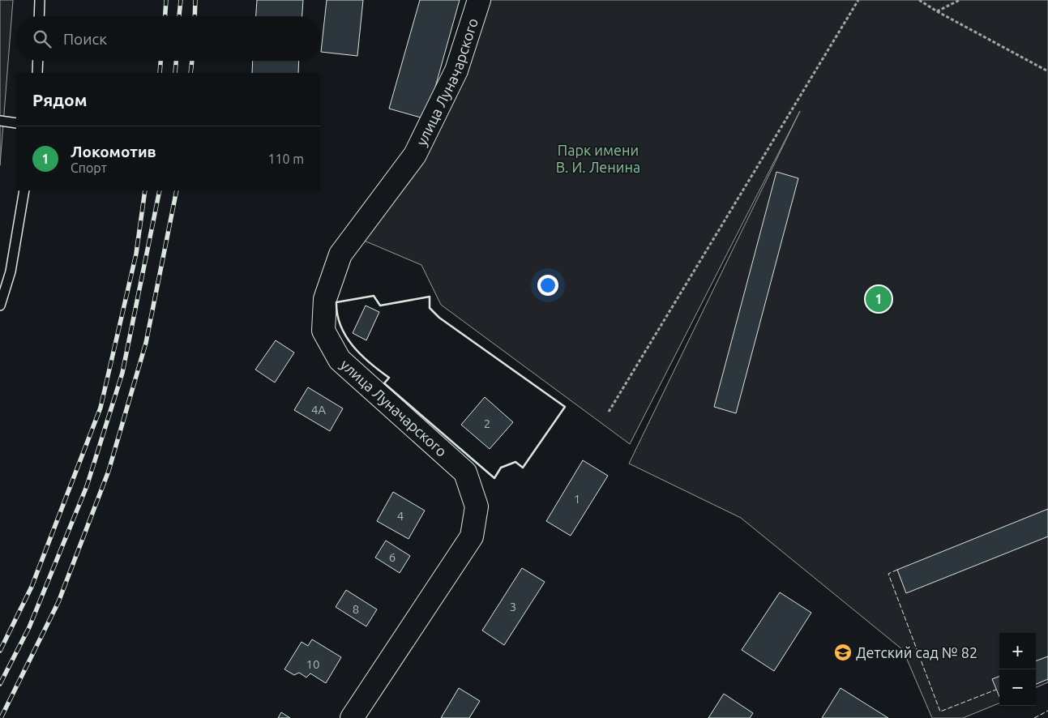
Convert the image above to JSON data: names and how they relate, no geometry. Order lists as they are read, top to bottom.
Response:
{
  "streets": {
    "street": ["улица Луначарского"]
  },
  "parks": ["Парк имени В. И. Ленина"],
  "places": {
    "school or university": ["Детский сад № 82"]
  },
  "house_numbers": [
    "4А",
    "2",
    "1",
    "4",
    "6",
    "3",
    "8",
    "10"
  ],
  "page": {
    "search": "Поиск",
    "heading": "Рядом",
    "list": [
      {
        "mark": "1",
        "name": "Локомотив",
        "note": "Спорт",
        "value": "110 m"
      }
    ],
    "pins": "1",
    "map_buttons": ["+", "−"]
  }
}
